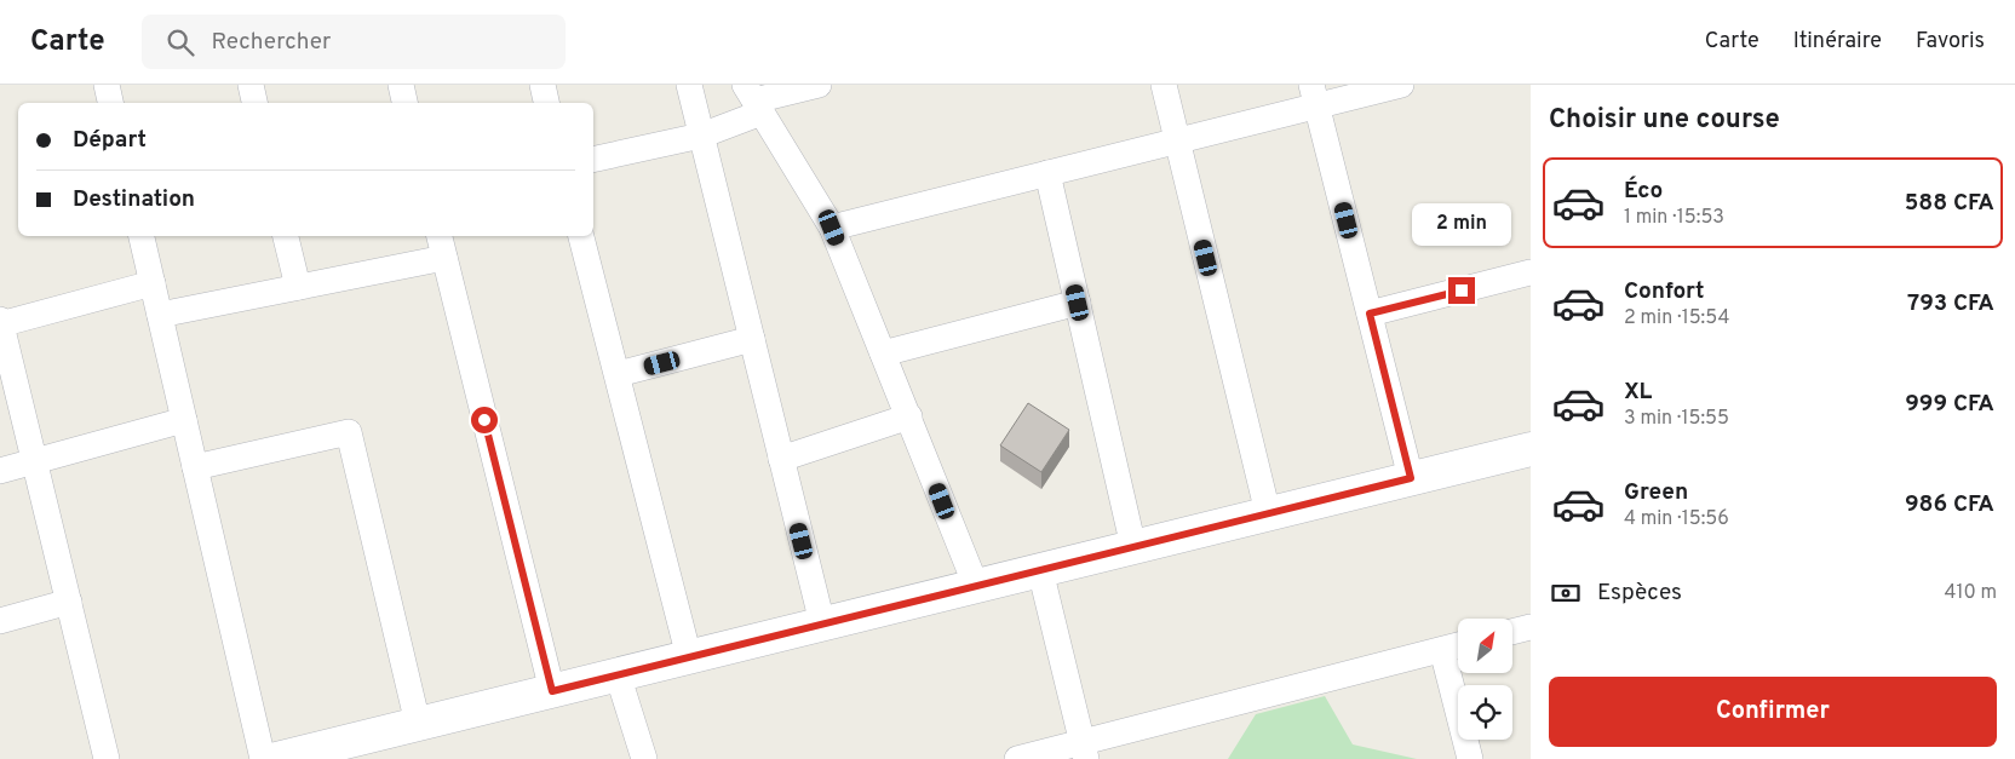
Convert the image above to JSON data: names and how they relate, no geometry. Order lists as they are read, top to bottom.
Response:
{
  "north": "top right",
  "page": {
    "header": "Carte",
    "search": "Rechercher",
    "nav": ["Carte", "Itinéraire", "Favoris"],
    "heading": "Choisir une course",
    "banner": ["Départ", "Destination"],
    "list": [
      {
        "name": "Éco",
        "note": "1 min · 15:53",
        "value": "588 CFA"
      },
      {
        "name": "Confort",
        "note": "2 min · 15:54",
        "value": "793 CFA"
      },
      {
        "name": "XL",
        "note": "3 min · 15:55",
        "value": "999 CFA"
      },
      {
        "name": "Green",
        "note": "4 min · 15:56",
        "value": "986 CFA"
      }
    ],
    "bubble": "2 min",
    "pay": ["Espèces", "410 m"],
    "buttons": "Confirmer"
  }
}
